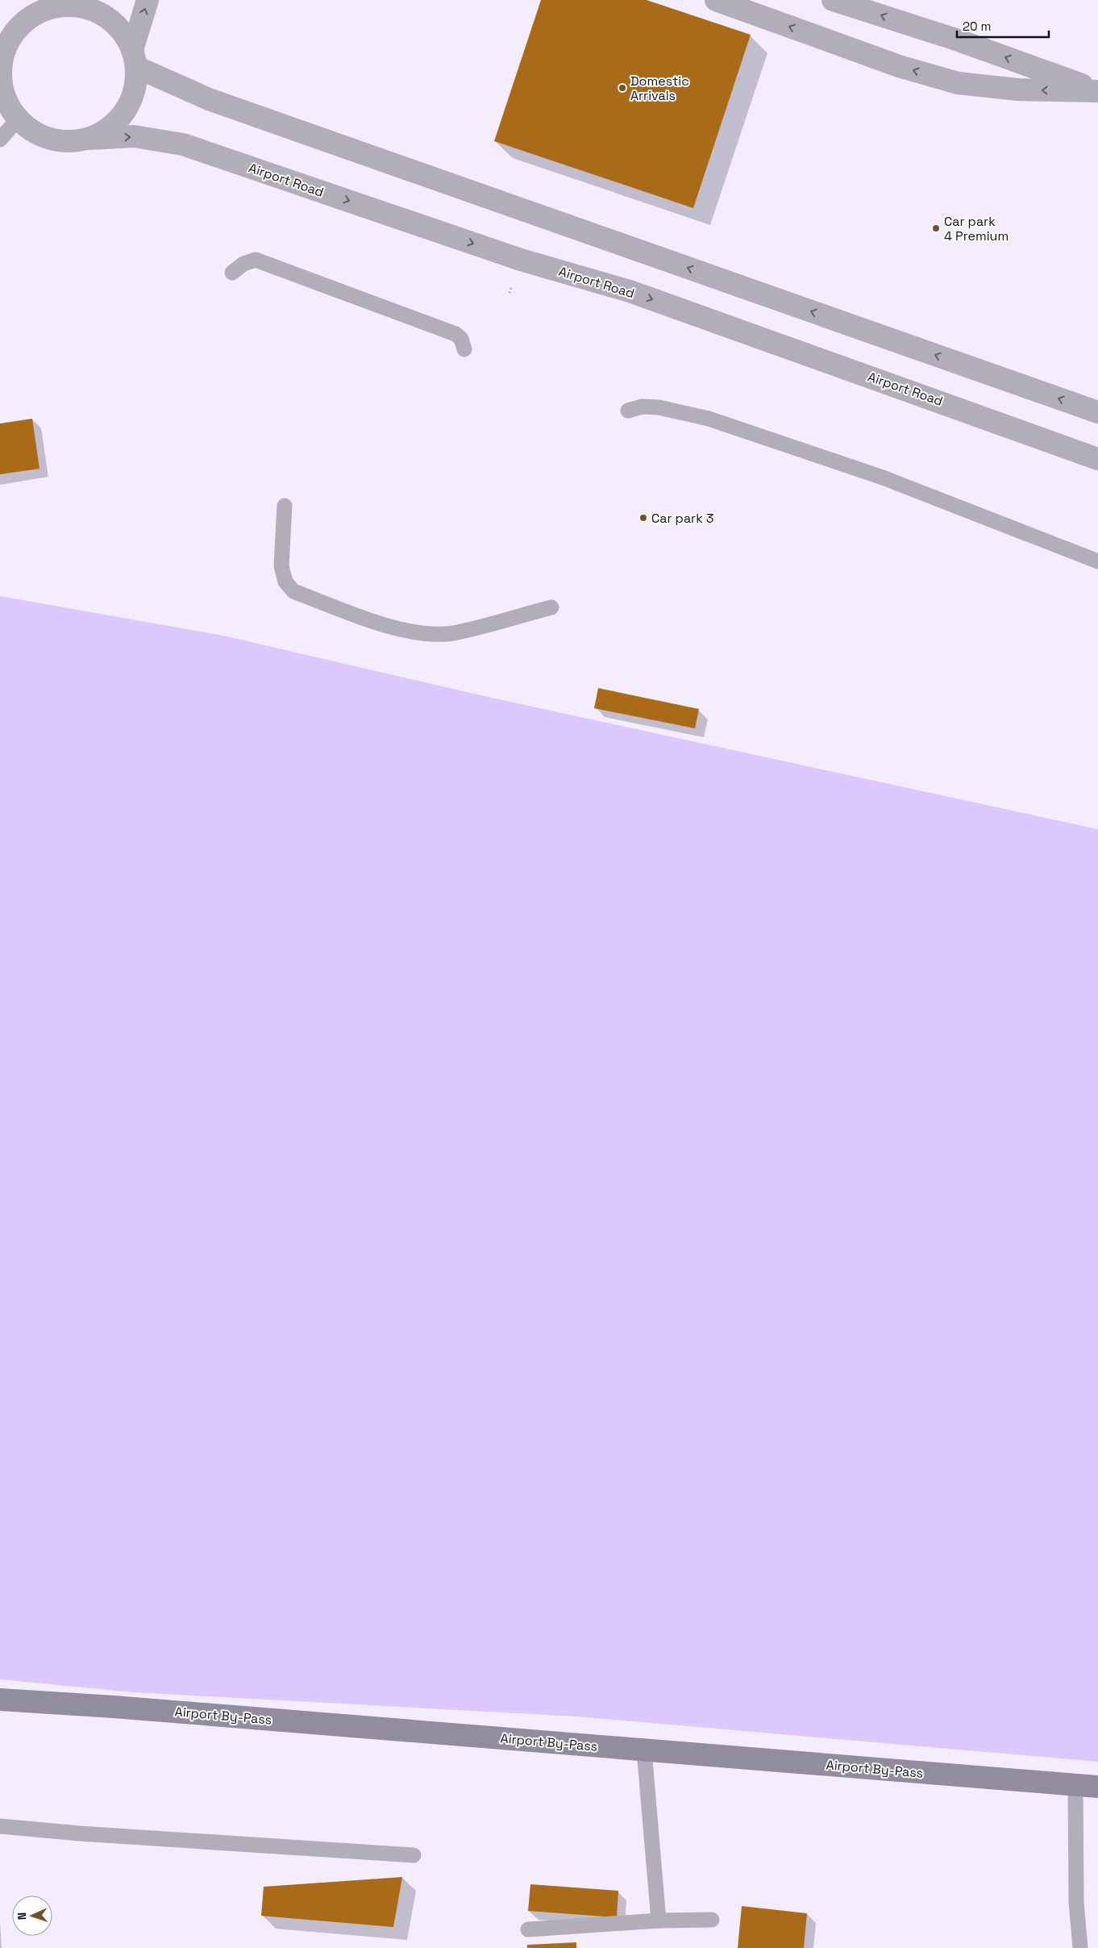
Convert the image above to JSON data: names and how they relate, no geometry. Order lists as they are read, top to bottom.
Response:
{
  "streets": {
    "main road": ["Airport By-Pass"],
    "street": ["Airport Road"]
  },
  "places": ["Domestic Arrivals", "Car park 4 Premium", "Car park 3"],
  "scale_bar": "20 m",
  "north": "left"
}
